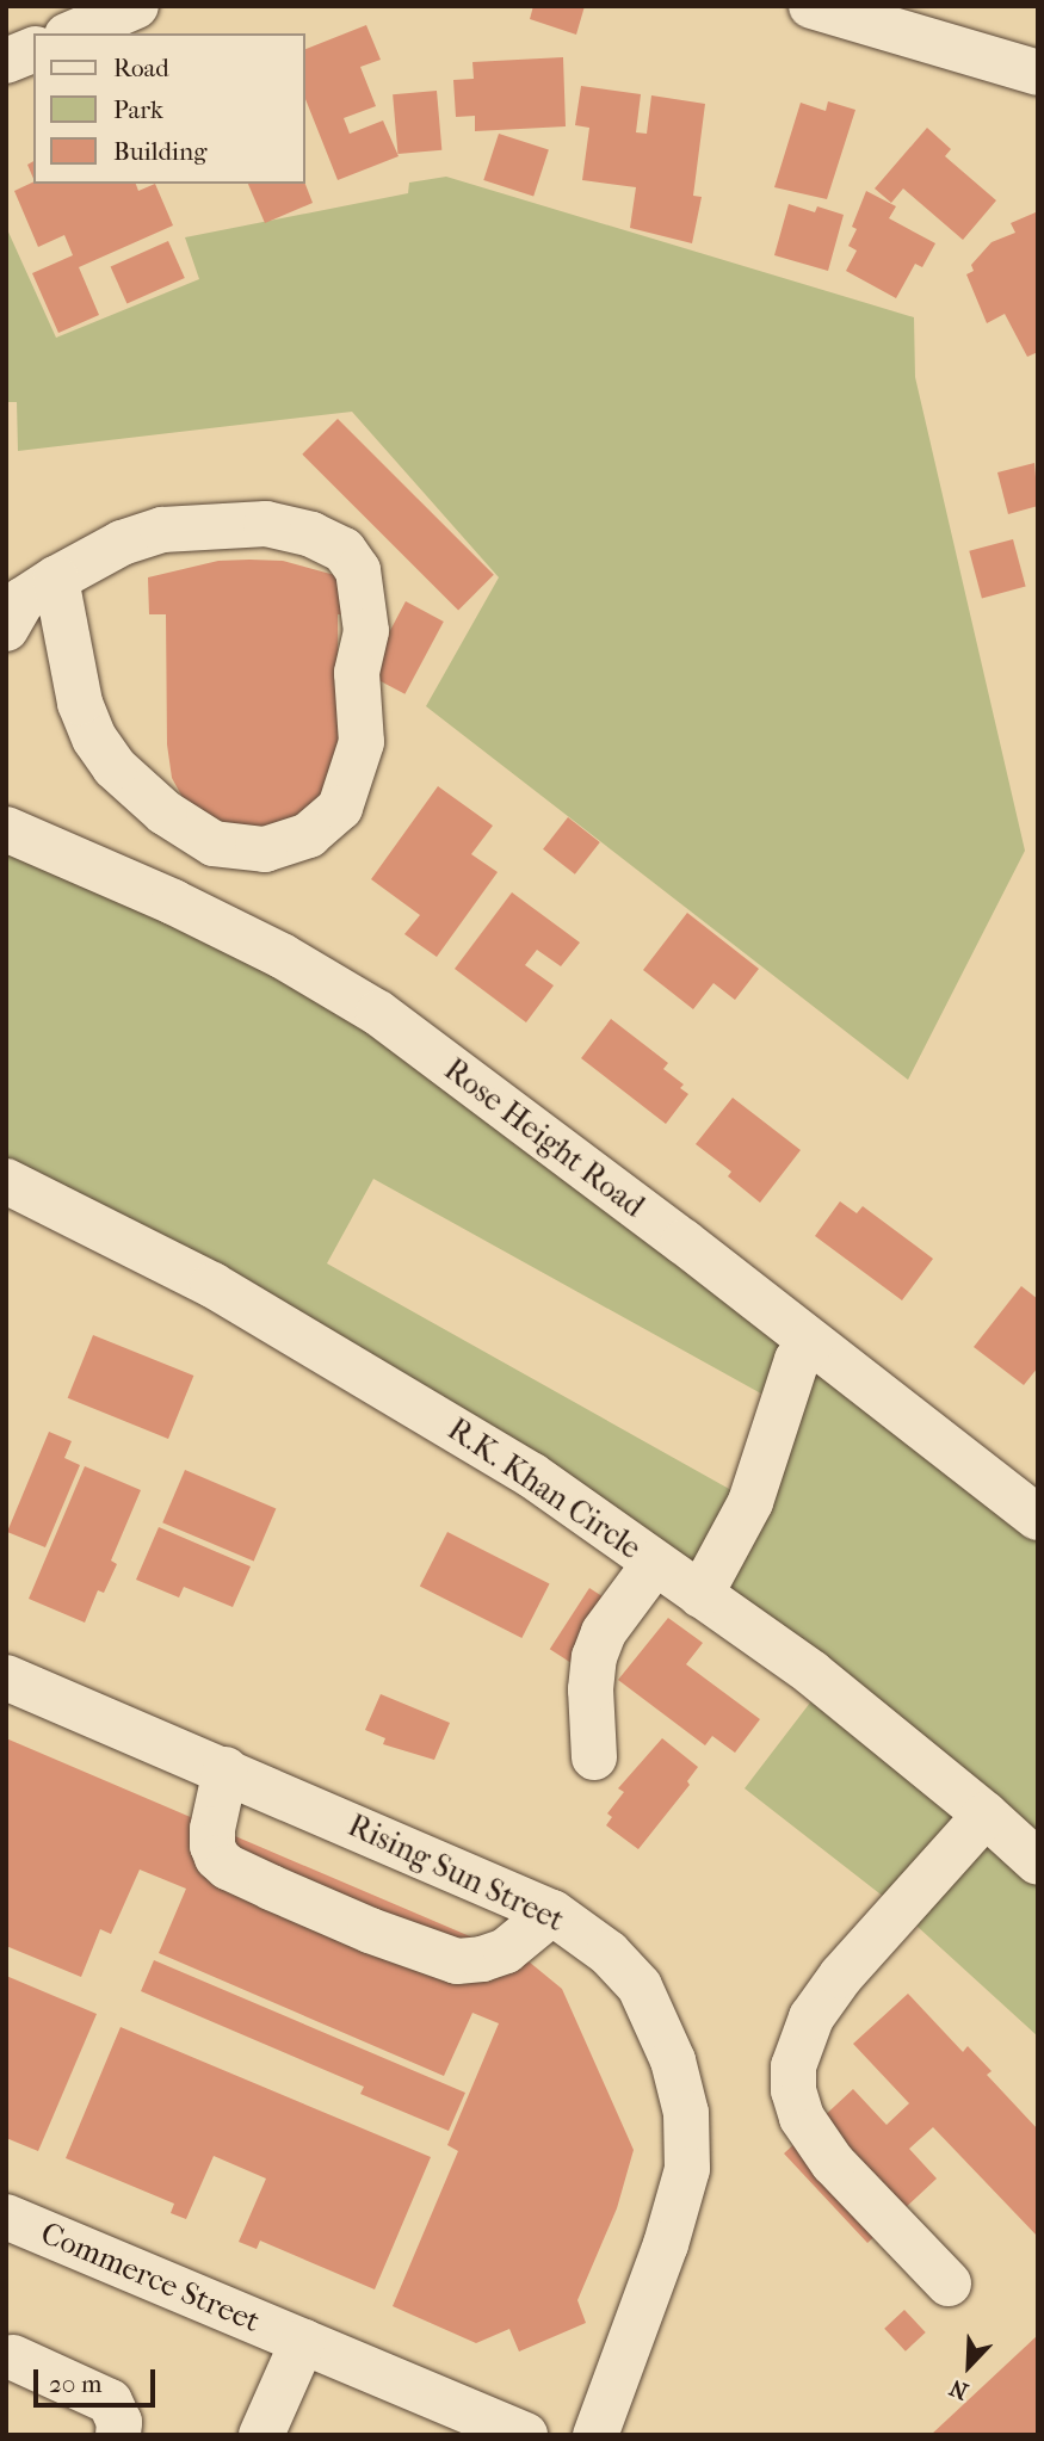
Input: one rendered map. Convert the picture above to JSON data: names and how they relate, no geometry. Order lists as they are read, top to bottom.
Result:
{
  "streets": {
    "street": [
      "Rose Height Road",
      "R.K. Khan Circle",
      "Rising Sun Street",
      "Commerce Street"
    ]
  },
  "legend": ["Road", "Park", "Building"],
  "scale_bar": "20 m",
  "north": "bottom left"
}
